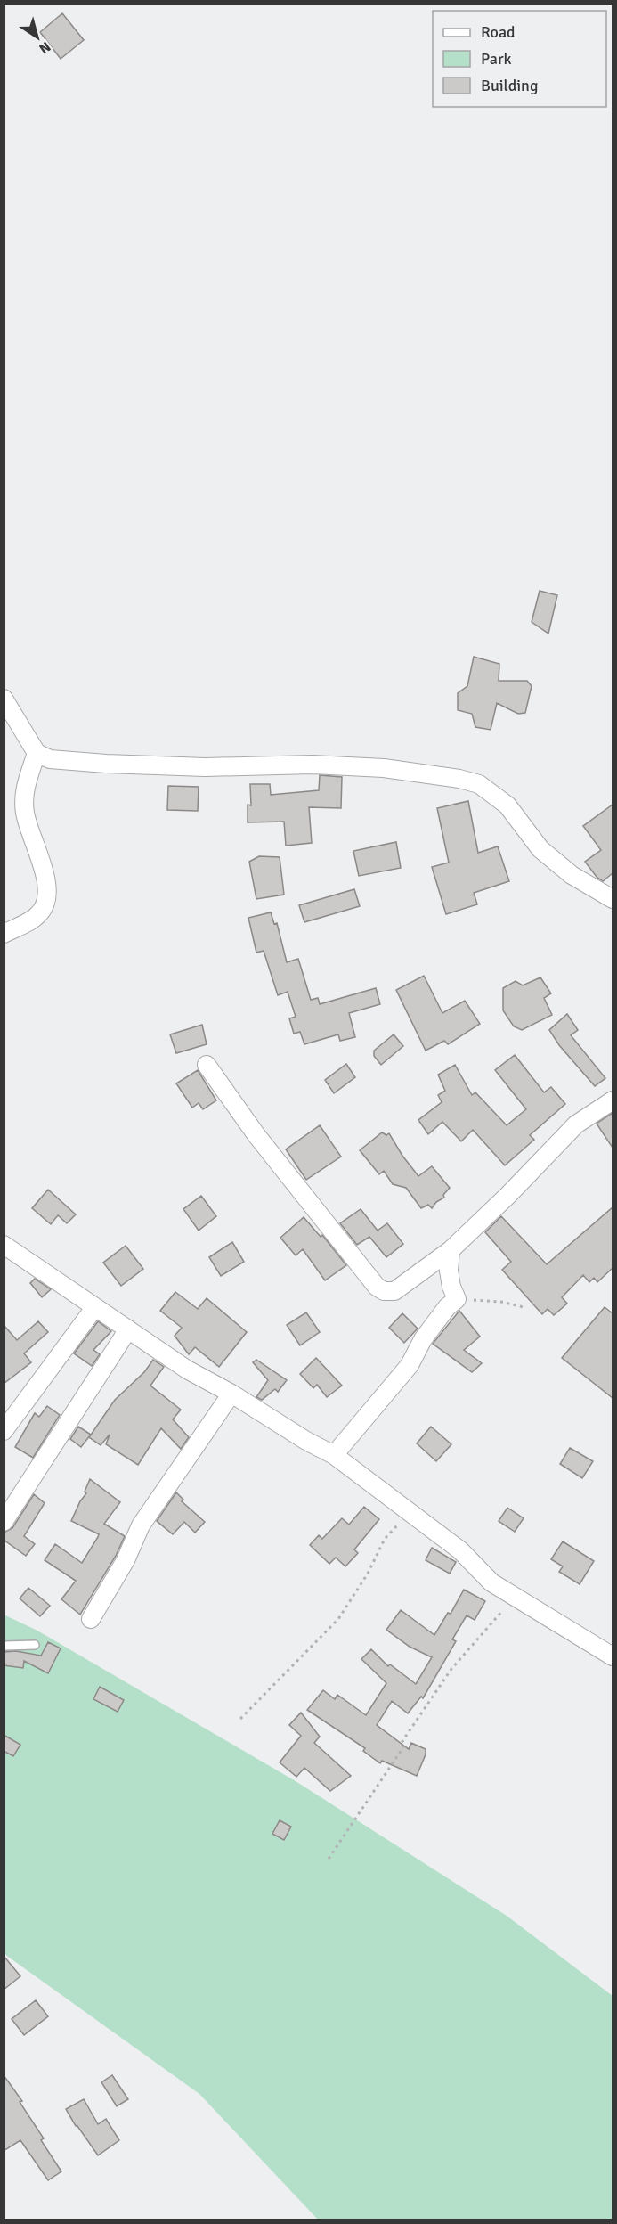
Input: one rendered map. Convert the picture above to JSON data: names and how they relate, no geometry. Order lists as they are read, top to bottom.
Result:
{
  "legend": ["Road", "Park", "Building"],
  "north": "bottom right"
}
